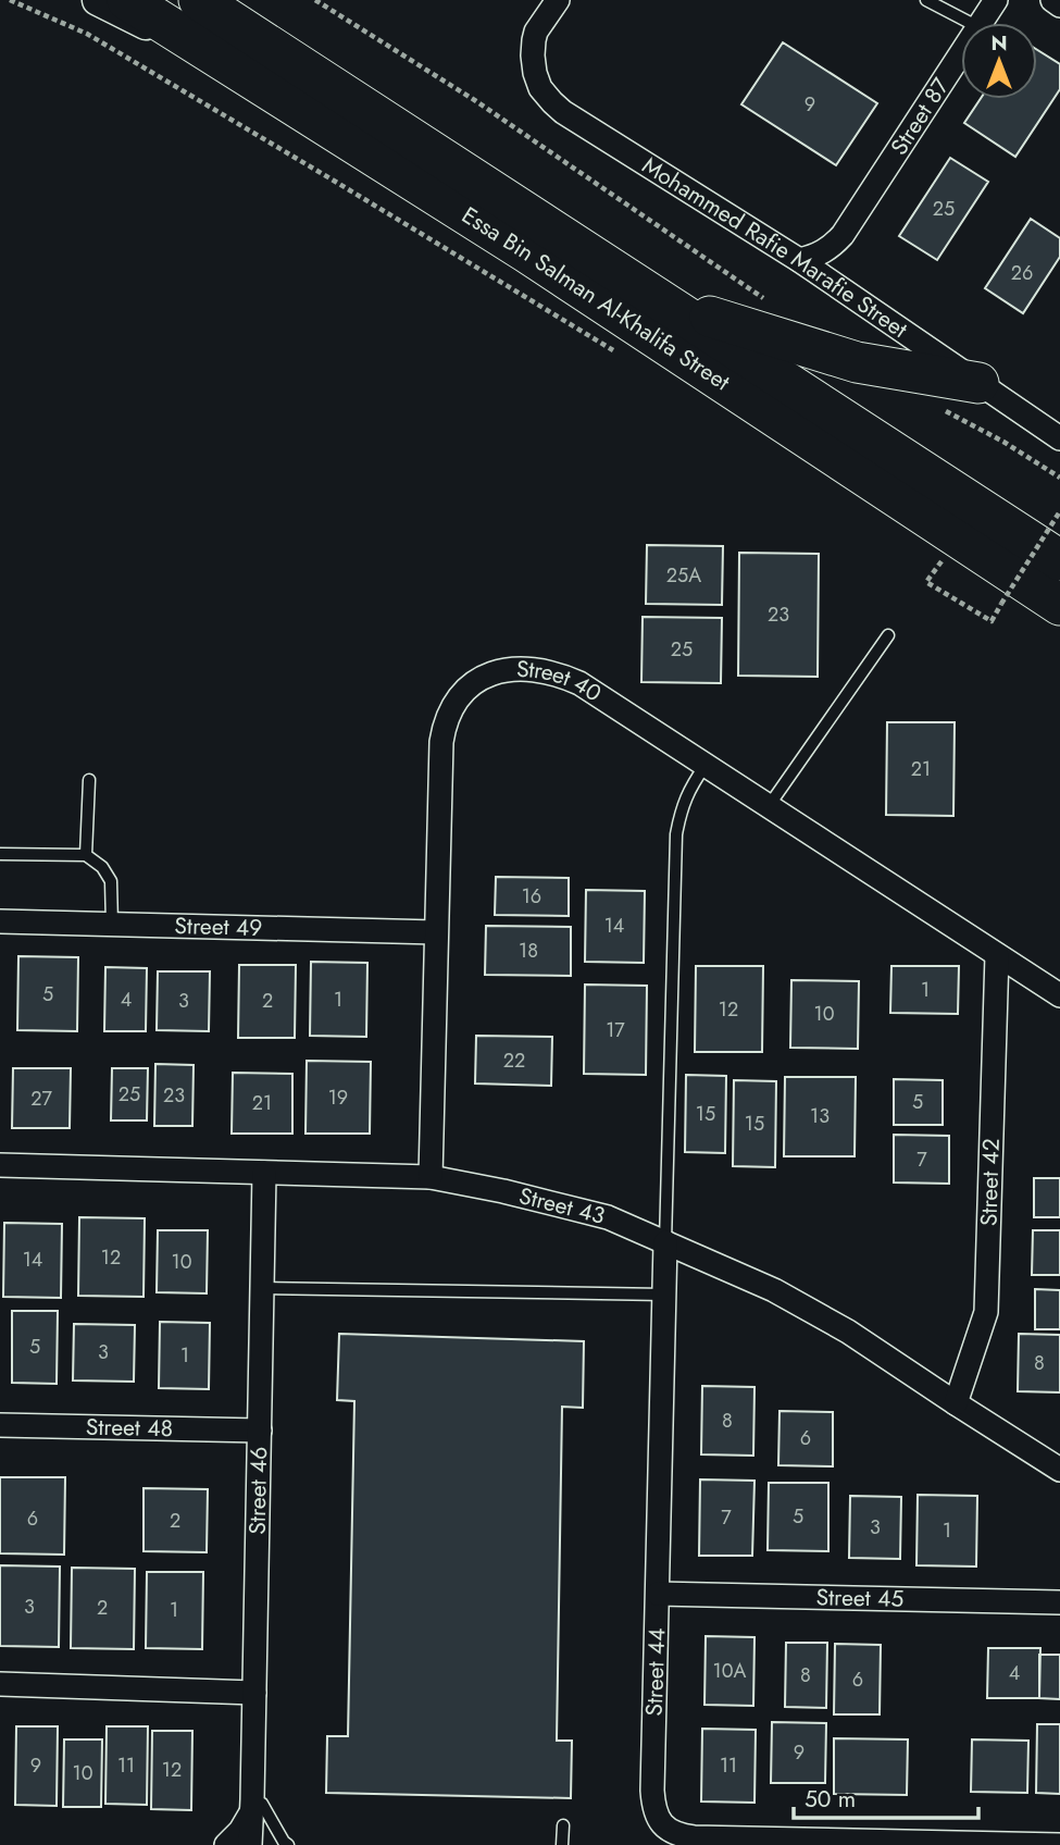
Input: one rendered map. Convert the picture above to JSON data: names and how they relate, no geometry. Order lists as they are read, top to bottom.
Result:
{
  "streets": {
    "highway": ["Essa Bin Salman Al-Khalifa Street"],
    "street": [
      "Street 87",
      "Mohammed Rafie Marafie Street",
      "Street 40",
      "Street 49",
      "Street 42",
      "Street 43",
      "Street 48",
      "Street 46",
      "Street 45",
      "Street 44"
    ]
  },
  "crossings": [
    ["Street 87", "Mohammed Rafie Marafie Street"],
    ["Street 40", "Street 49"],
    ["Street 40", "Street 42"],
    ["Street 40", "Street 43"],
    ["Street 42", "Street 43"],
    ["Street 43", "Street 46"],
    ["Street 43", "Street 44"],
    ["Street 48", "Street 46"],
    ["Street 45", "Street 44"]
  ],
  "house_numbers": [
    "9",
    "25",
    "26",
    "25A",
    "23",
    "25",
    "21",
    "16",
    "14",
    "18",
    "1",
    "5",
    "4",
    "1",
    "3",
    "2",
    "12",
    "10",
    "17",
    "22",
    "25",
    "23",
    "19",
    "27",
    "5",
    "21",
    "15",
    "13",
    "15",
    "7",
    "12",
    "14",
    "10",
    "5",
    "3",
    "1",
    "8",
    "8",
    "6",
    "5",
    "7",
    "6",
    "2",
    "3",
    "1",
    "3",
    "2",
    "1",
    "10A",
    "4",
    "8",
    "6",
    "9",
    "9",
    "11",
    "11",
    "12",
    "10"
  ],
  "scale_bar": "50 m",
  "north": "top"
}
